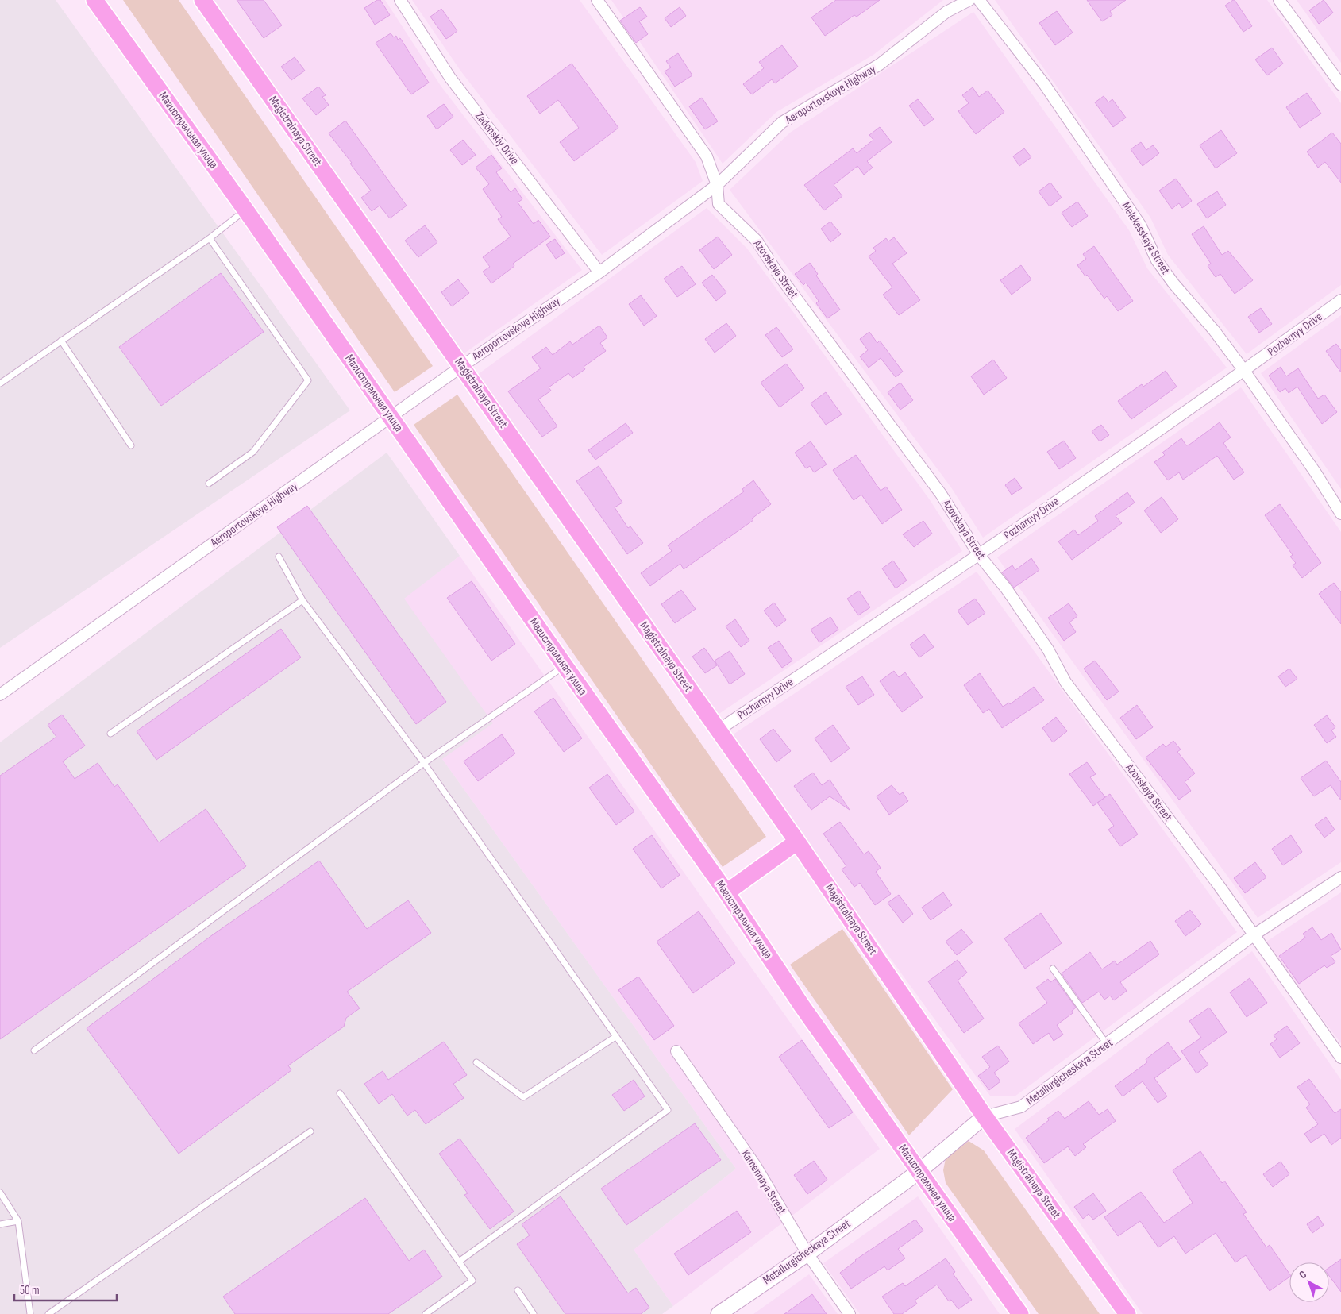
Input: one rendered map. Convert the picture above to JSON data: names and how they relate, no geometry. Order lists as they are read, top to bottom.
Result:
{
  "streets": {
    "main road": ["Магистральная улица", "Magistralnaya Street"],
    "street": [
      "Aeroportovskoye Highway",
      "Zadonskiy Drive",
      "Melekesskaya Street",
      "Azovskaya Street",
      "Pozharnyy Drive",
      "Metallurgicheskaya Street",
      "Kamennaya Street"
    ]
  },
  "crossings": [
    ["Aeroportovskoye Highway", "Магистральная улица"],
    ["Aeroportovskoye Highway", "Magistralnaya Street"],
    ["Aeroportovskoye Highway", "Zadonskiy Drive"],
    ["Aeroportovskoye Highway", "Azovskaya Street"],
    ["Магистральная улица", "Metallurgicheskaya Street"],
    ["Magistralnaya Street", "Pozharnyy Drive"],
    ["Magistralnaya Street", "Metallurgicheskaya Street"],
    ["Melekesskaya Street", "Pozharnyy Drive"],
    ["Azovskaya Street", "Pozharnyy Drive"],
    ["Azovskaya Street", "Metallurgicheskaya Street"],
    ["Metallurgicheskaya Street", "Kamennaya Street"]
  ],
  "scale_bar": "50 m",
  "north": "top left"
}
